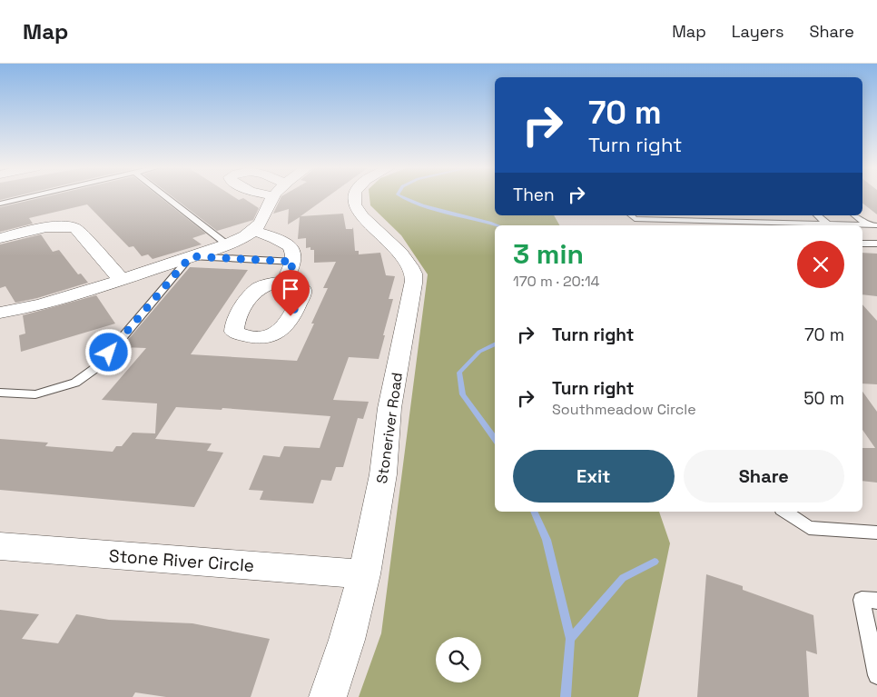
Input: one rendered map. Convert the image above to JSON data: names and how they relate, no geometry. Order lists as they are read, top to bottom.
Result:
{
  "streets": {
    "street": ["Stoneriver Road", "Stone River Circle"]
  },
  "crossings": [
    ["Stoneriver Road", "Stone River Circle"]
  ],
  "page": {
    "header": "Map",
    "nav": ["Map", "Layers", "Share"],
    "turn": ["70 m", "Turn right"],
    "then": "Then",
    "heading": ["3 min", "170 m · 20:14"],
    "list": [
      {
        "name": "Turn right",
        "value": "70 m"
      },
      {
        "name": "Turn right",
        "note": "Southmeadow Circle",
        "value": "50 m"
      }
    ],
    "buttons": ["Exit", "Share"]
  }
}
